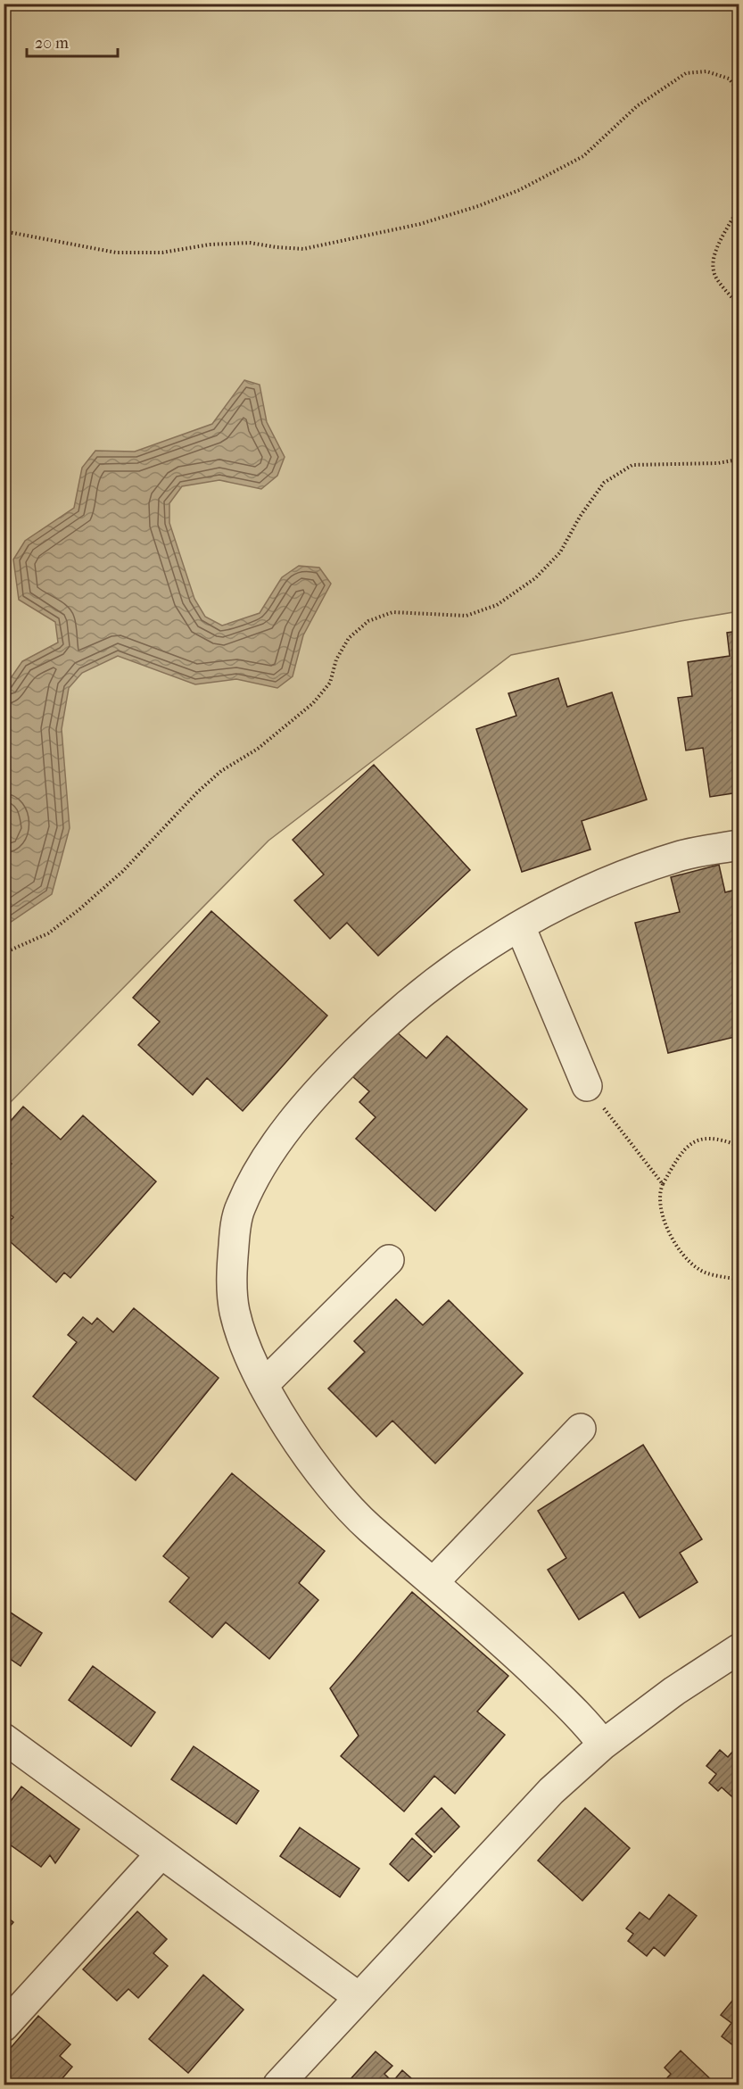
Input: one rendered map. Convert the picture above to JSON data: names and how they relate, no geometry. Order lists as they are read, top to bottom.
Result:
{
  "scale_bar": "20 m"
}
